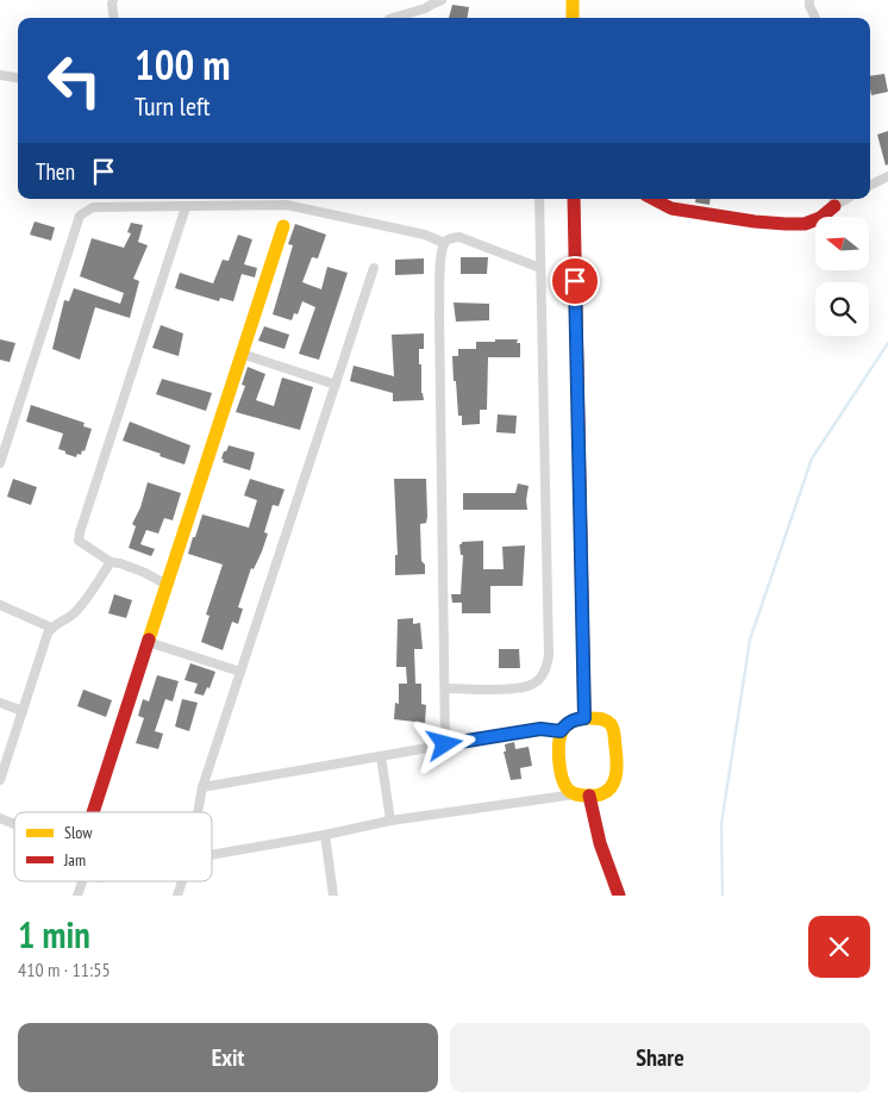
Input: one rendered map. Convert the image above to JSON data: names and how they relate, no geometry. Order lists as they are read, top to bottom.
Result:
{
  "legend": ["Slow", "Jam"],
  "north": "left",
  "page": {
    "turn": ["100 m", "Turn left"],
    "then": "Then",
    "heading": ["1 min", "410 m · 11:55"],
    "buttons": ["Exit", "Share"]
  }
}
